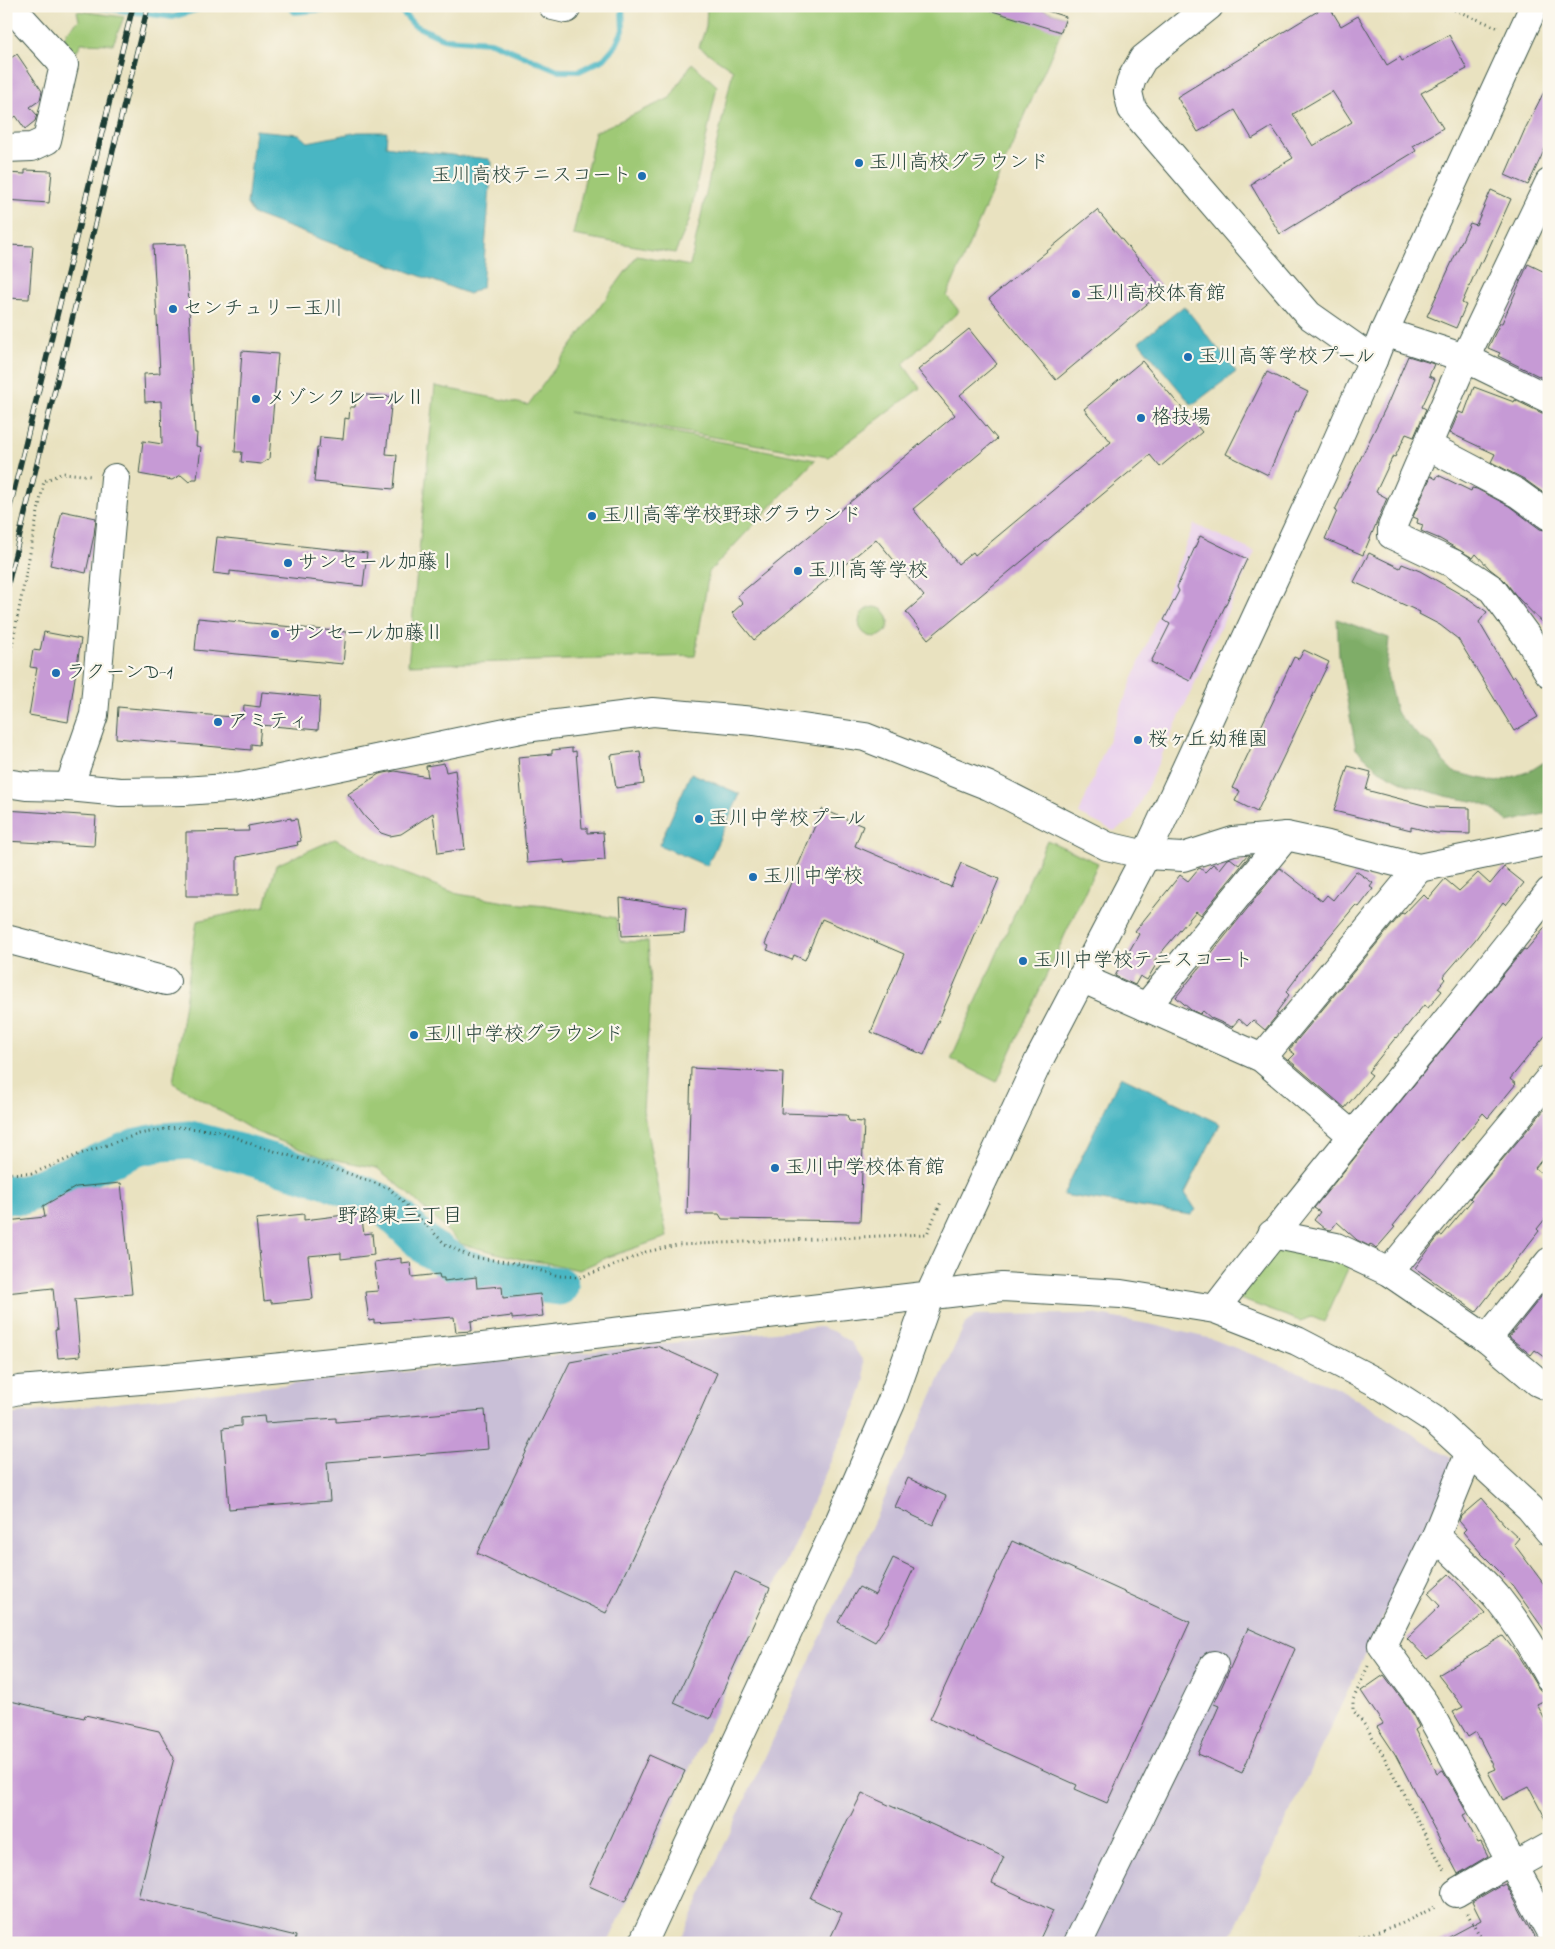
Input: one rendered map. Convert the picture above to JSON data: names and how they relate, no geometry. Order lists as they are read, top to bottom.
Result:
{
  "districts": ["野路東三丁目"],
  "places": [
    "玉川高校グラウンド",
    "玉川高校テニスコート",
    "玉川高校体育館",
    "センチュリー玉川",
    "玉川高等学校プール",
    "メゾンクレールⅡ",
    "格技場",
    "玉川高等学校野球グラウンド",
    "サンセール加藤Ⅰ",
    "玉川高等学校",
    "サンセール加藤Ⅱ",
    "ラクーンD-1",
    "アミティ",
    "桜ヶ丘幼稚園",
    "玉川中学校プール",
    "玉川中学校",
    "玉川中学校テニスコート",
    "玉川中学校グラウンド",
    "玉川中学校体育館"
  ]
}
